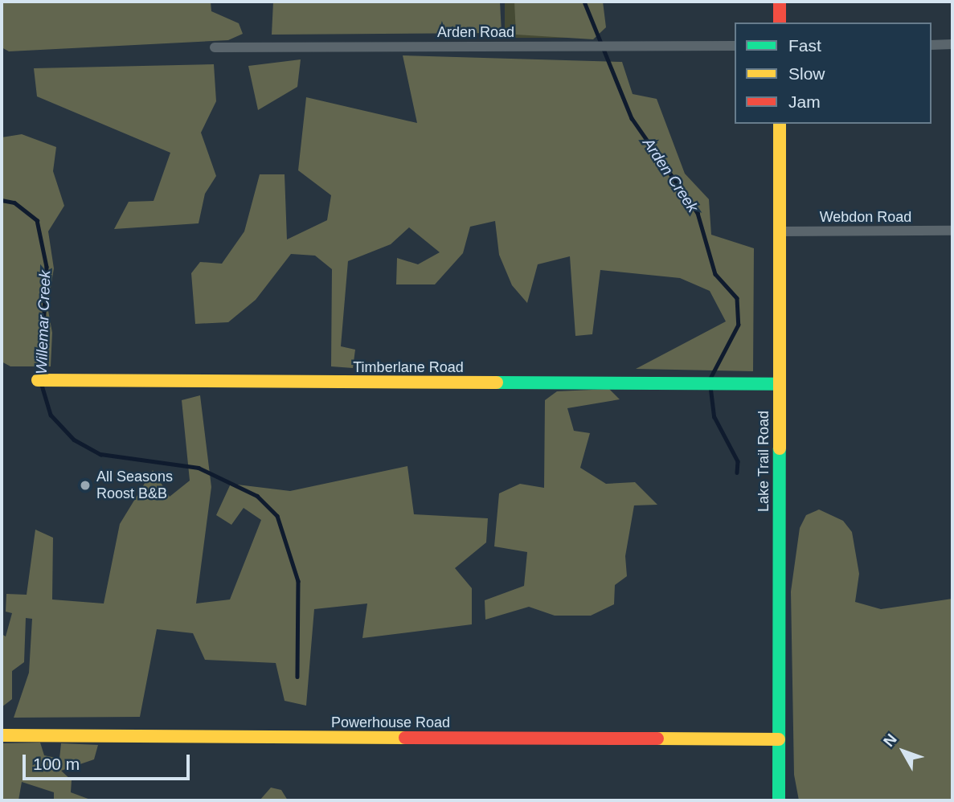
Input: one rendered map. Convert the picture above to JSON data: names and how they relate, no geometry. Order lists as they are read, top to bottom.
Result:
{
  "streets": {
    "street": [
      "Arden Road",
      "Webdon Road",
      "Timberlane Road",
      "Lake Trail Road",
      "Powerhouse Road"
    ]
  },
  "crossings": [
    ["Webdon Road", "Lake Trail Road"],
    ["Timberlane Road", "Lake Trail Road"],
    ["Lake Trail Road", "Powerhouse Road"]
  ],
  "water": ["Arden Creek", "Willemar Creek"],
  "places": ["All Seasons Roost B&B"],
  "legend": ["Fast", "Slow", "Jam"],
  "scale_bar": "100 m",
  "north": "top left"
}
